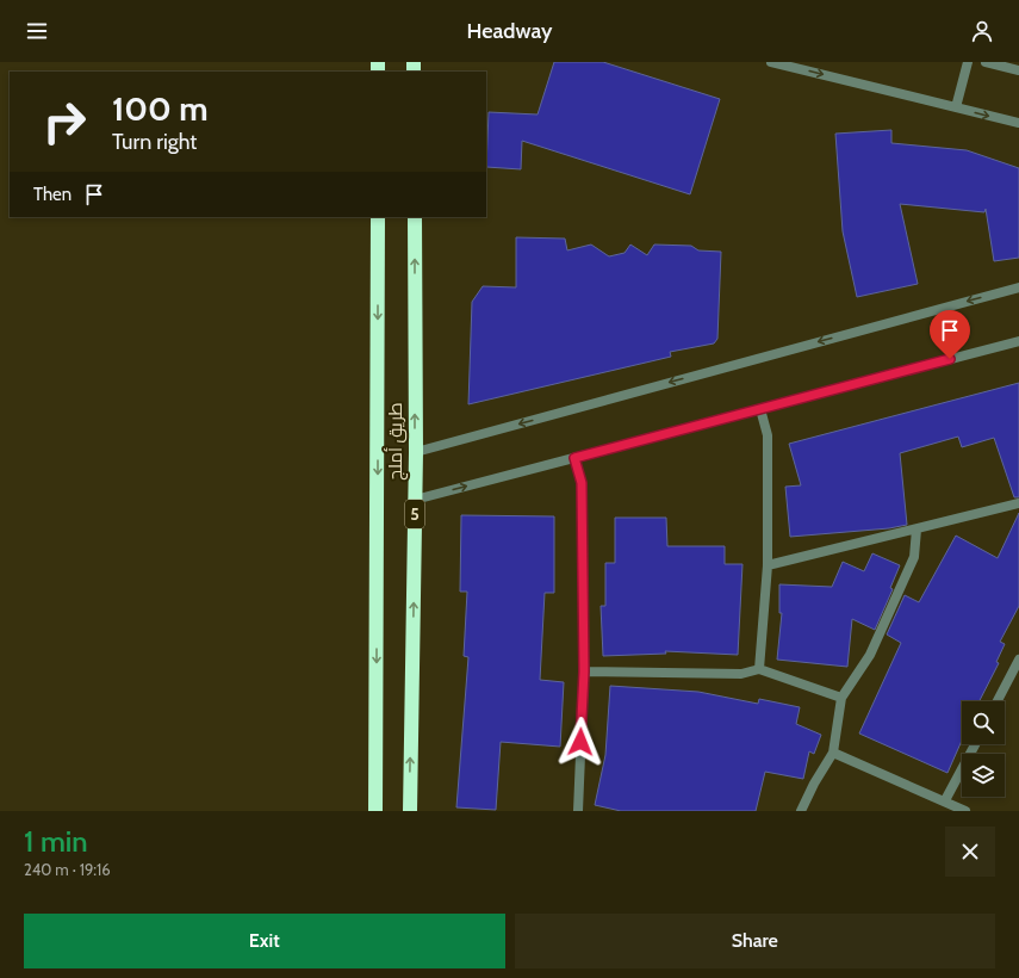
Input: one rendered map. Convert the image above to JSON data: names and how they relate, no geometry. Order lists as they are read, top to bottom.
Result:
{
  "streets": {
    "highway": ["طريق أملج", "5"]
  },
  "page": {
    "header": "Headway",
    "turn": ["100 m", "Turn right"],
    "then": "Then",
    "heading": ["1 min", "240 m · 19:16"],
    "buttons": ["Exit", "Share"]
  }
}
